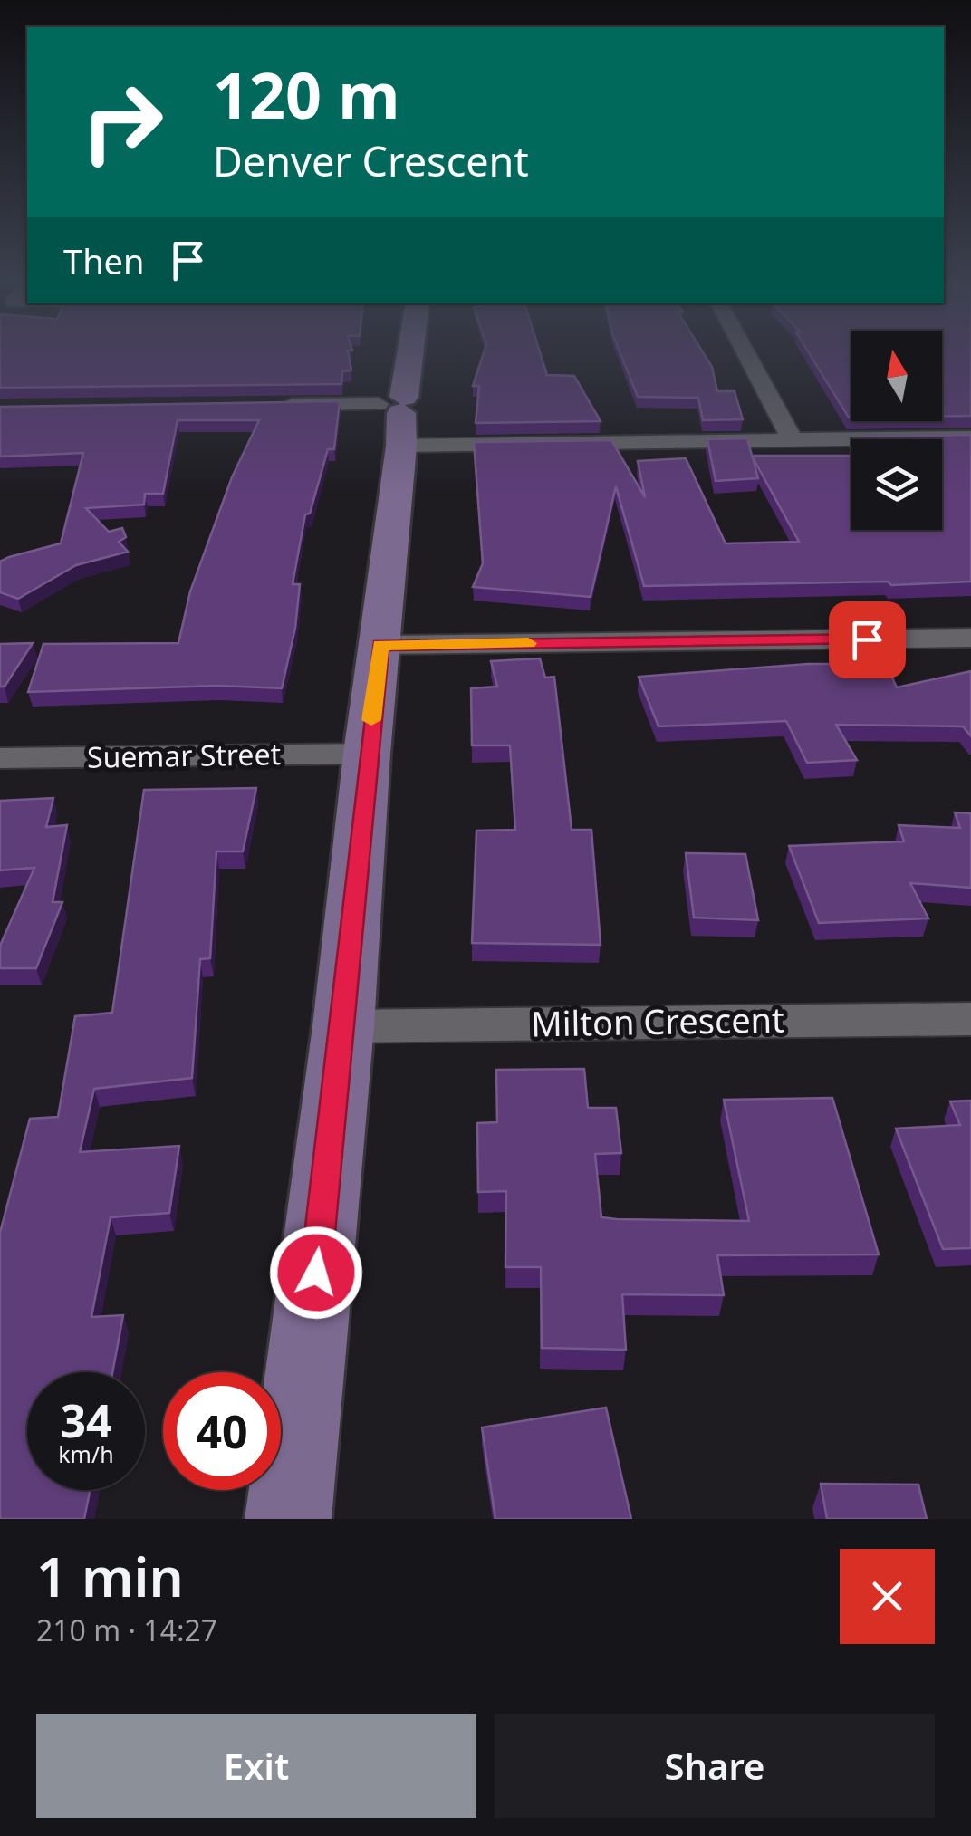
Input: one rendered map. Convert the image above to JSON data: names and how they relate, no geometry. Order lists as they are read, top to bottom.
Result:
{
  "streets": {
    "street": ["Suemar Street", "Milton Crescent"]
  },
  "north": "top",
  "page": {
    "turn": ["120 m", "Denver Crescent"],
    "then": "Then",
    "speed": "34 km/h",
    "limit": "40",
    "heading": ["1 min", "210 m · 14:27"],
    "buttons": ["Exit", "Share"]
  }
}
